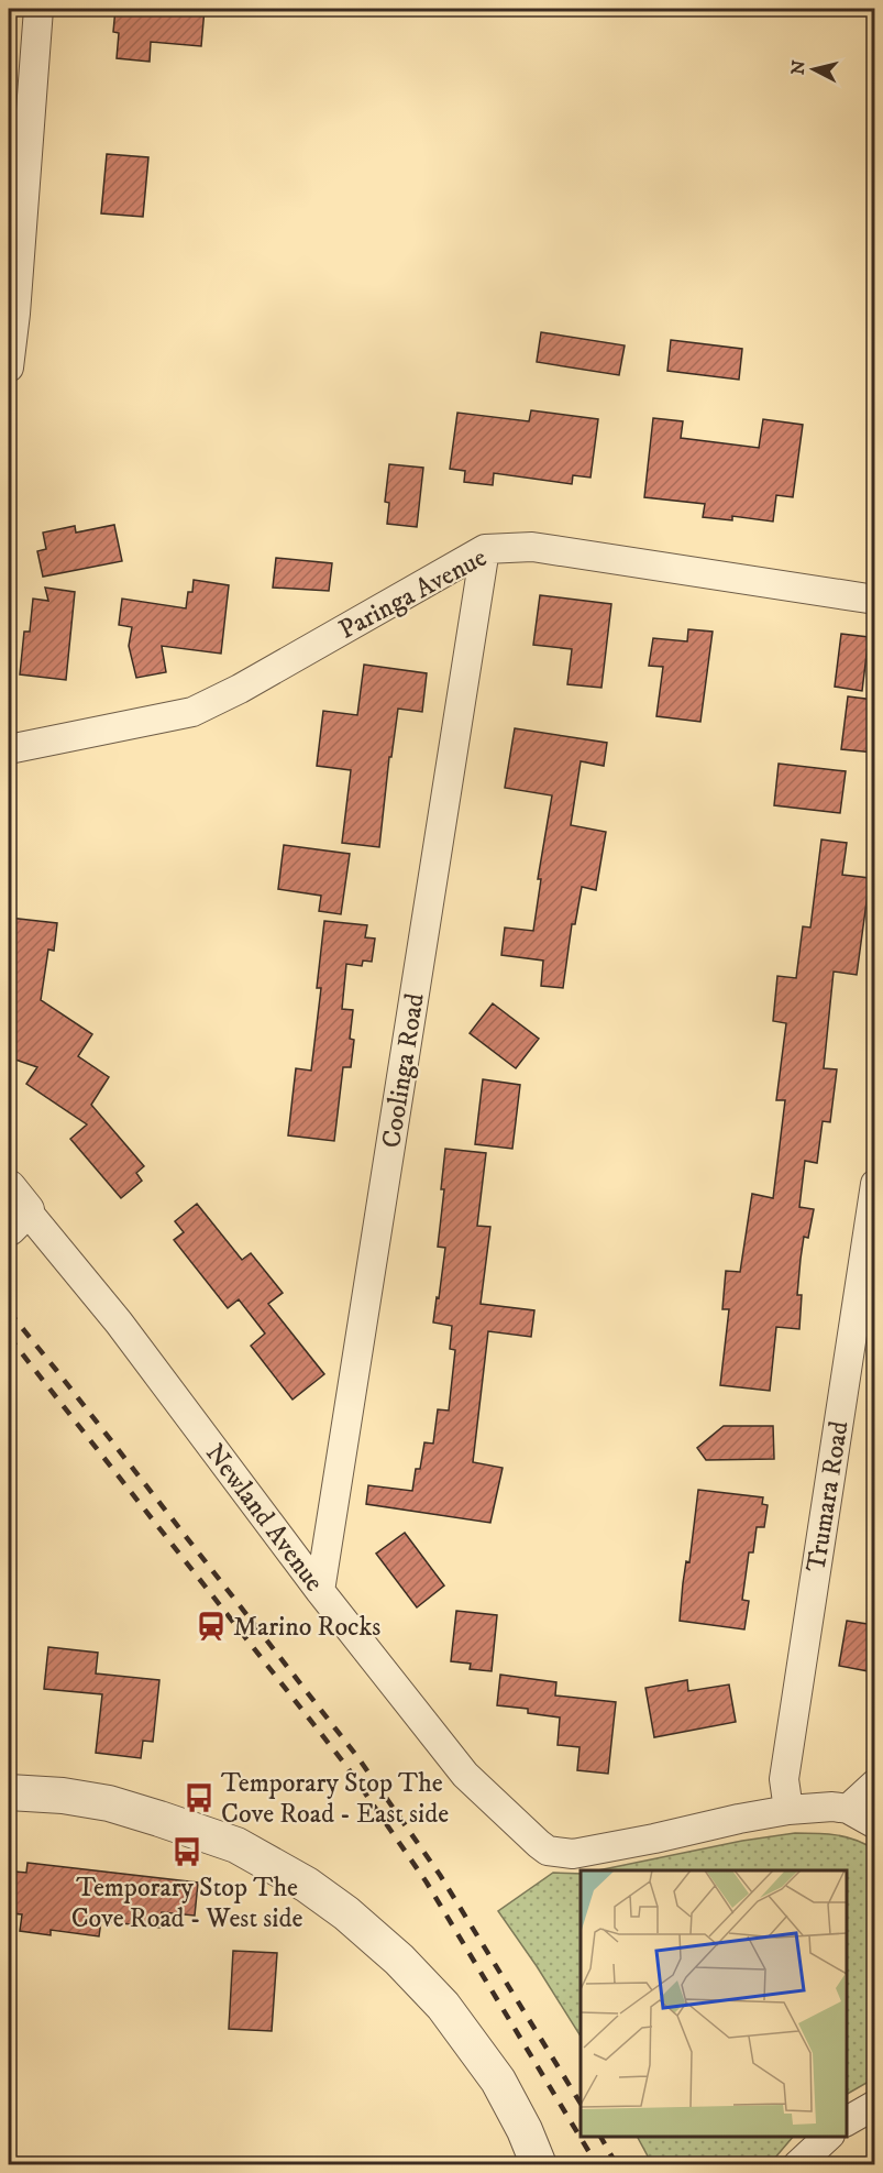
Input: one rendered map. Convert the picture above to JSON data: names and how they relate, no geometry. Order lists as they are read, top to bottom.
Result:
{
  "streets": {
    "street": [
      "Paringa Avenue",
      "Coolinga Road",
      "Trumara Road",
      "Newland Avenue"
    ]
  },
  "crossings": [
    ["Paringa Avenue", "Coolinga Road"],
    ["Coolinga Road", "Newland Avenue"],
    ["Trumara Road", "Newland Avenue"]
  ],
  "places": {
    "station": ["Marino Rocks"],
    "bus stop": ["Temporary Stop The Cove Road - East side", "Temporary Stop The Cove Road - West side"]
  },
  "north": "left"
}
